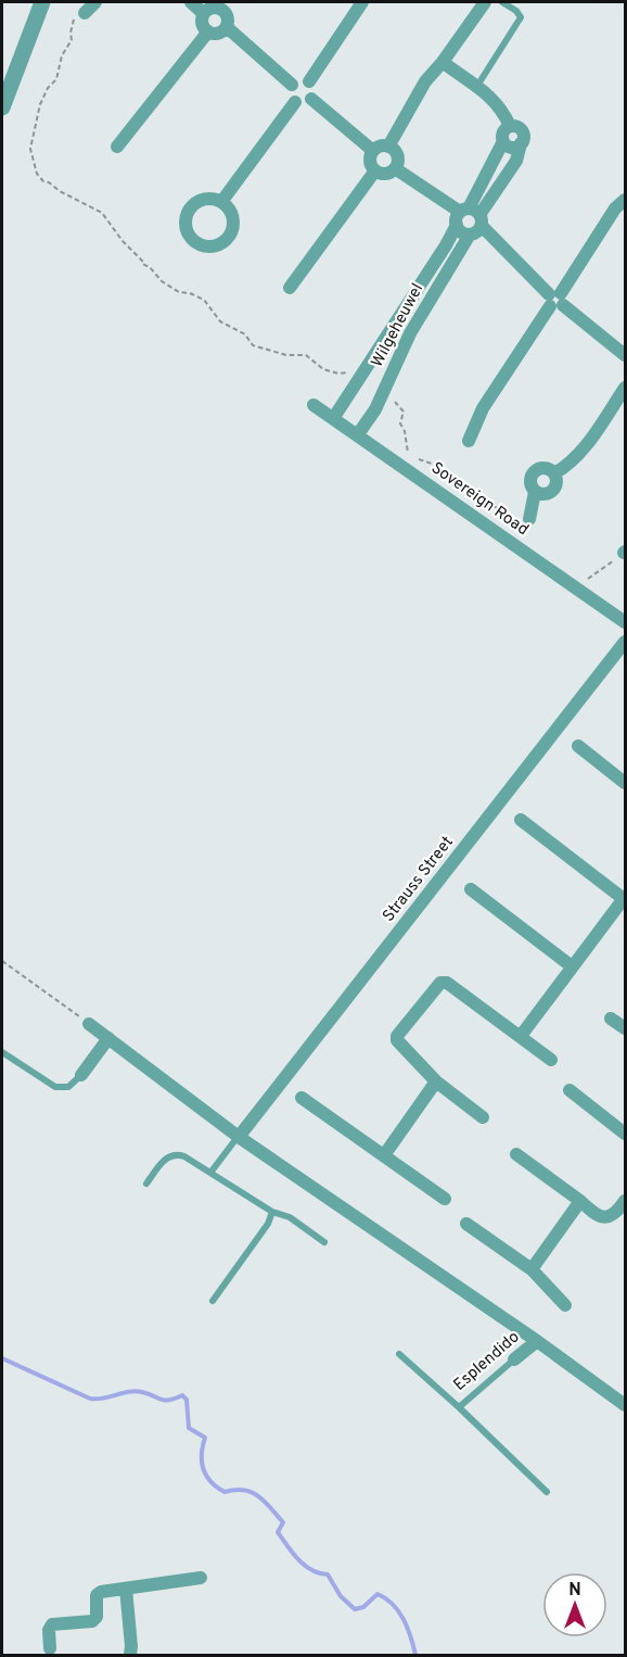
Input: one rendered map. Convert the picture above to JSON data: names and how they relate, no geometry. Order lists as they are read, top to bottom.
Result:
{
  "streets": {
    "street": [
      "Wilgeheuwel",
      "Sovereign Road",
      "Strauss Street",
      "Esplendido"
    ]
  },
  "crossings": [
    ["Wilgeheuwel", "Sovereign Road"]
  ],
  "north": "top"
}
